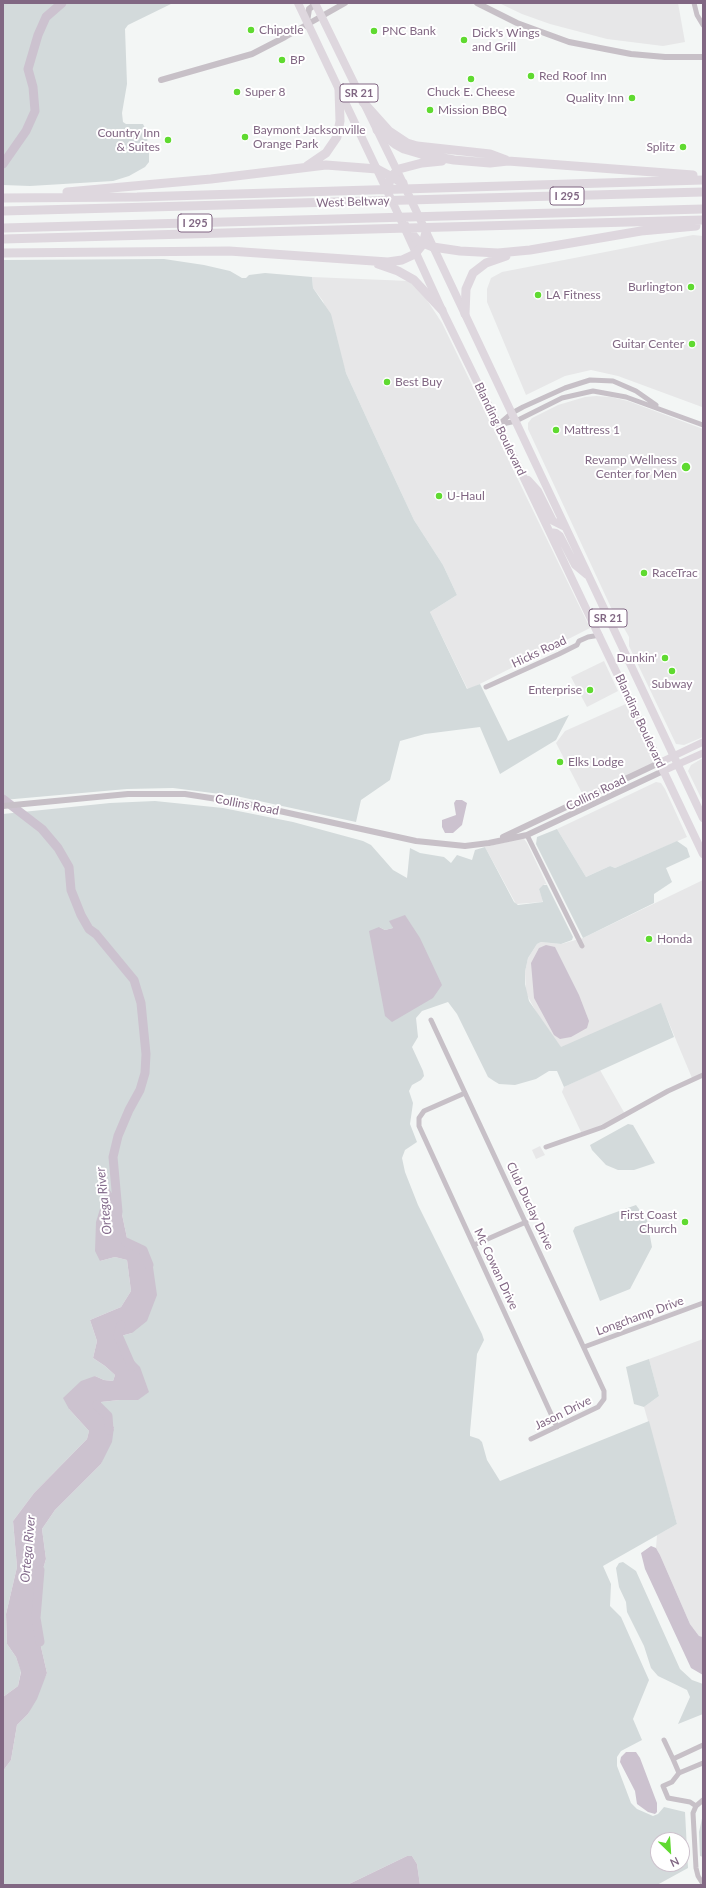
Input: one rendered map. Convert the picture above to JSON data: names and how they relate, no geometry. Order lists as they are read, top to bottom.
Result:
{
  "streets": {
    "highway": ["I 295", "West Beltway"],
    "main road": ["SR 21", "Blanding Boulevard", "Collins Road"],
    "street": [
      "Hicks Road",
      "Club Duclay Drive",
      "Mc Cowan Drive",
      "Longchamp Drive",
      "Jason Drive"
    ]
  },
  "crossings": [
    ["Blanding Boulevard", "Hicks Road"],
    ["Blanding Boulevard", "Collins Road"],
    ["Club Duclay Drive", "Mc Cowan Drive"],
    ["Club Duclay Drive", "Longchamp Drive"],
    ["Club Duclay Drive", "Jason Drive"],
    ["Mc Cowan Drive", "Jason Drive"]
  ],
  "water": ["Ortega River"],
  "places": [
    "Chipotle",
    "PNC Bank",
    "Dick's Wings and Grill",
    "BP",
    "Red Roof Inn",
    "Chuck E. Cheese",
    "Super 8",
    "Quality Inn",
    "Mission BBQ",
    "Baymont Jacksonville Orange Park",
    "Country Inn & Suites",
    "Splitz",
    "Burlington",
    "LA Fitness",
    "Guitar Center",
    "Best Buy",
    "Mattress 1",
    "Revamp Wellness Center for Men",
    "U-Haul",
    "RaceTrac",
    "Dunkin'",
    "Subway",
    "Enterprise",
    "Elks Lodge",
    "Honda",
    "First Coast Church"
  ],
  "north": "bottom right"
}
